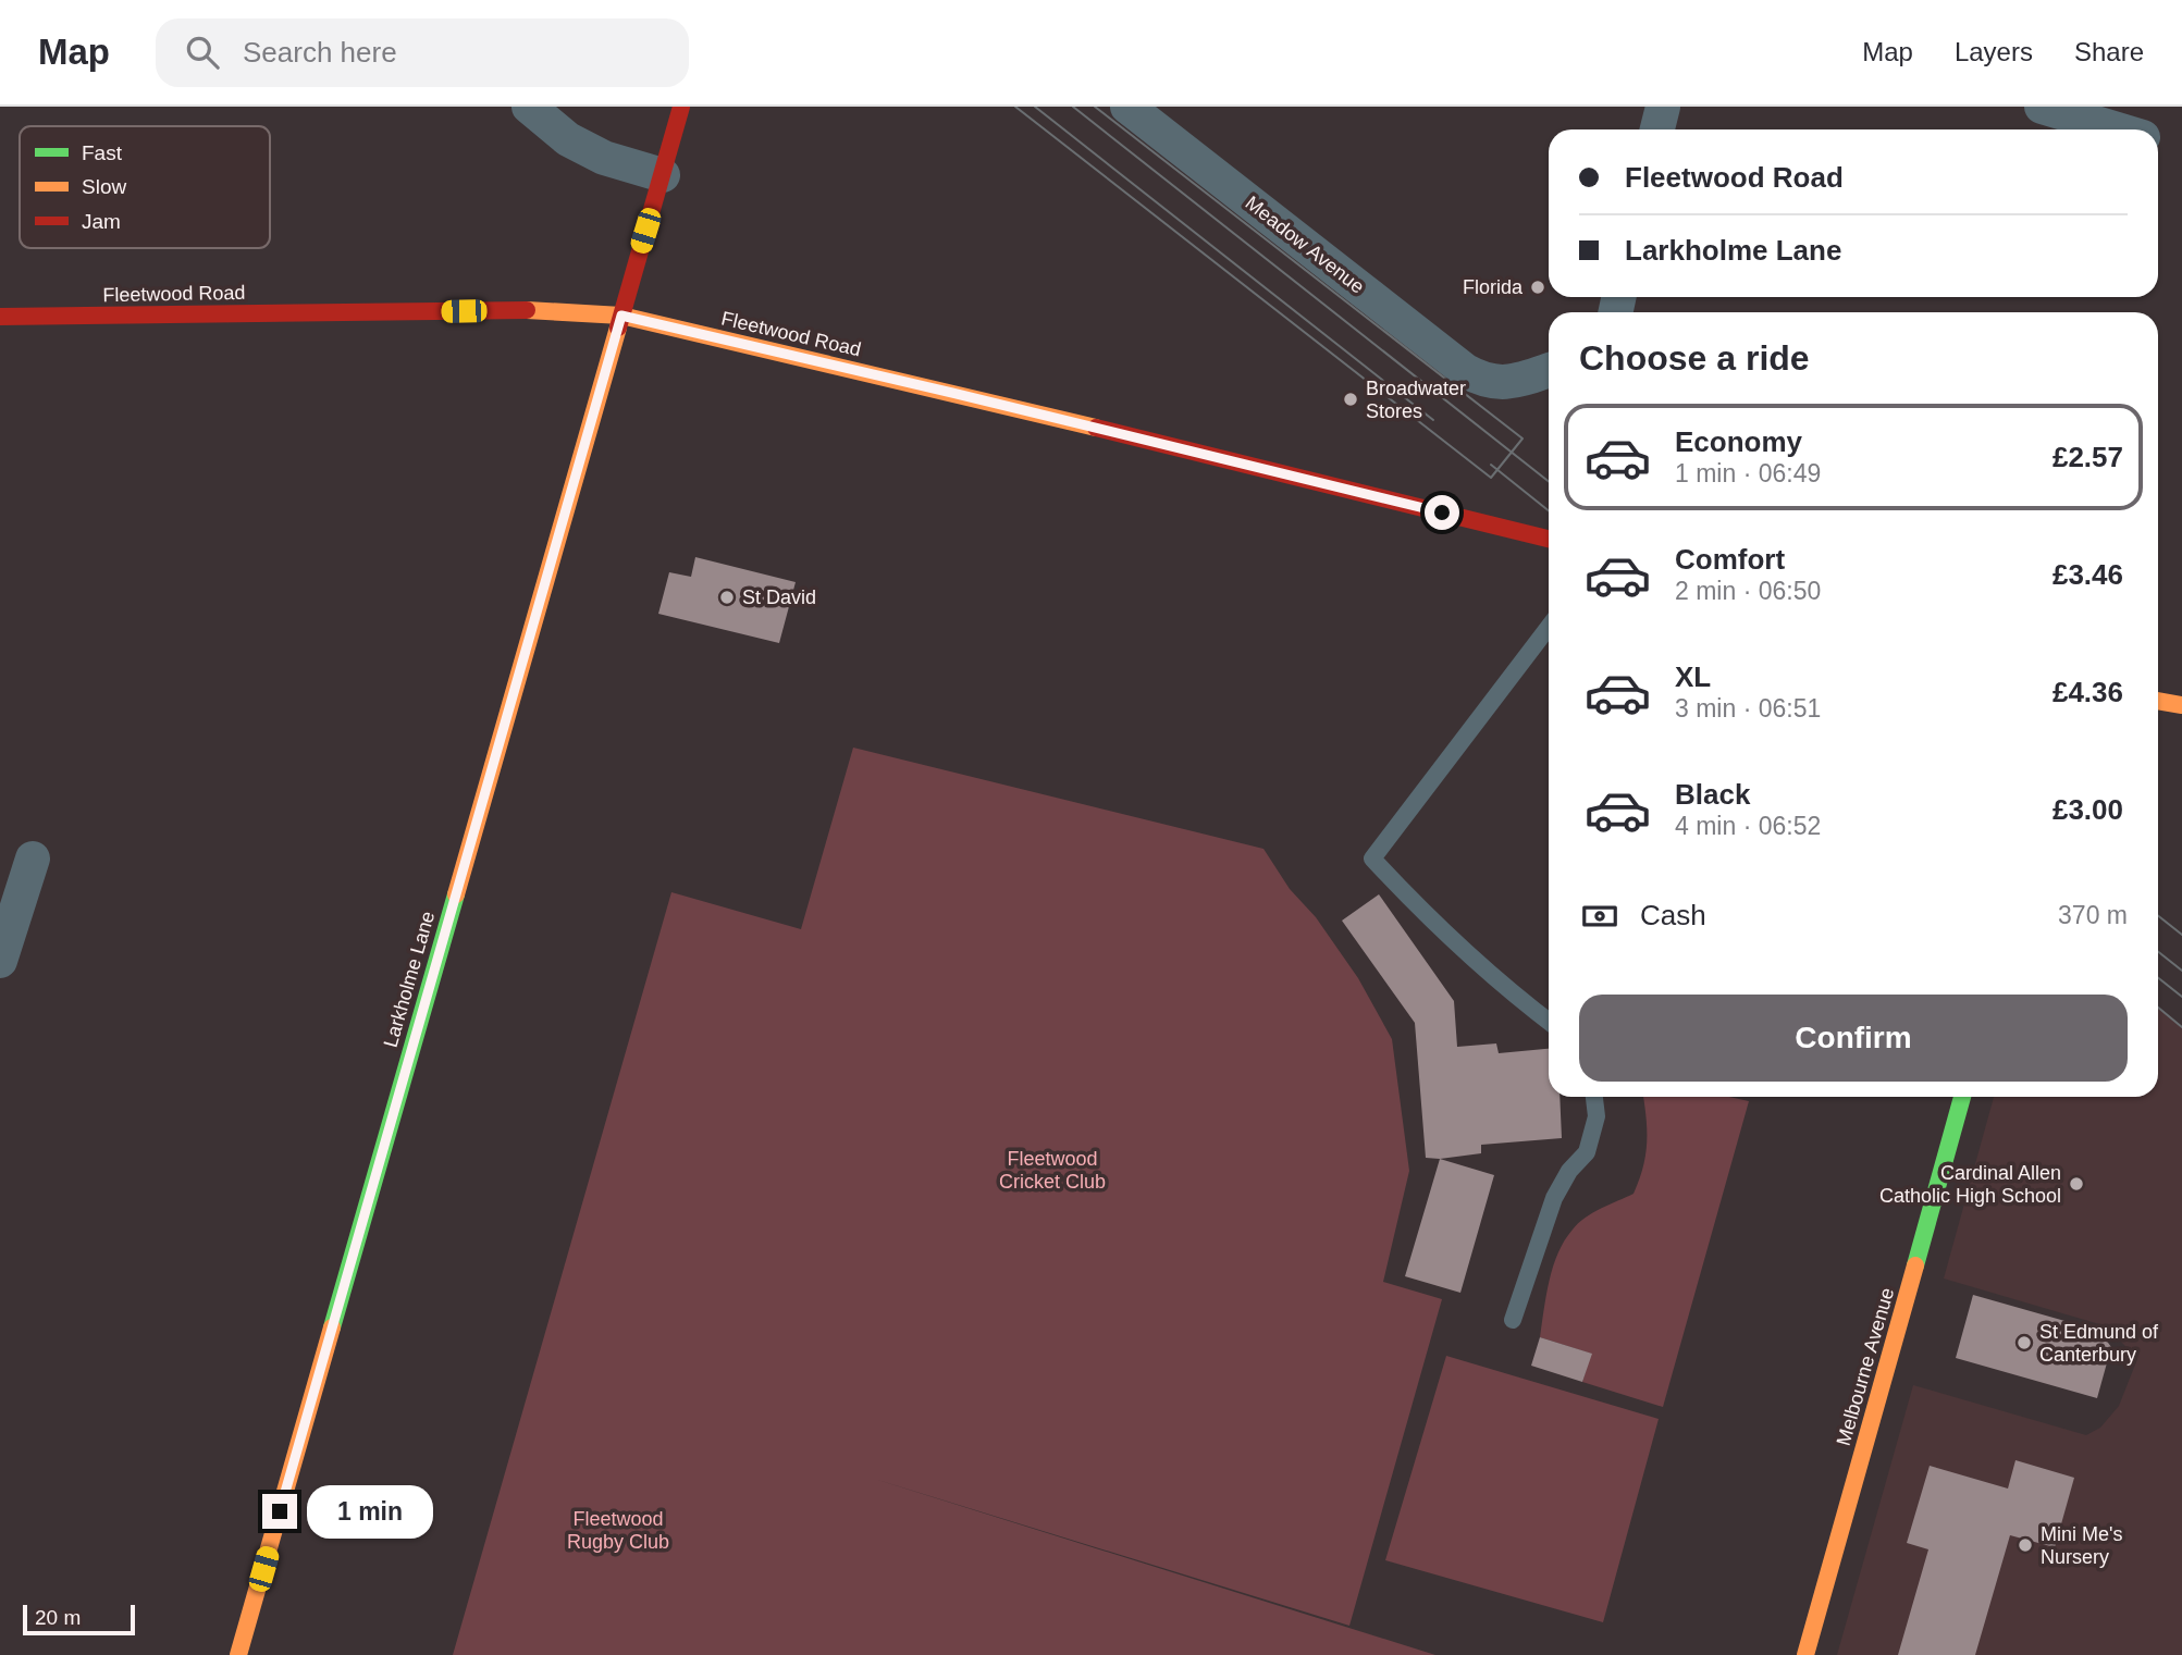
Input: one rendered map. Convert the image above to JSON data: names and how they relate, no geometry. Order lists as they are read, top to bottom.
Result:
{
  "streets": {
    "street": [
      "Meadow Avenue",
      "Fleetwood Road",
      "Larkholme Lane",
      "Melbourne Avenue"
    ]
  },
  "crossings": [
    ["Fleetwood Road", "Larkholme Lane"]
  ],
  "parks": ["Fleetwood Cricket Club", "Fleetwood Rugby Club"],
  "places": [
    "Florida",
    "Broadwater Stores",
    "St David",
    "Cardinal Allen Catholic High School",
    "St Edmund of Canterbury",
    "Mini Me's Nursery"
  ],
  "legend": ["Fast", "Slow", "Jam"],
  "scale_bar": "20 m",
  "page": {
    "header": "Map",
    "search": "Search here",
    "nav": ["Map", "Layers", "Share"],
    "banner": ["Fleetwood Road", "Larkholme Lane"],
    "heading": "Choose a ride",
    "list": [
      {
        "name": "Economy",
        "note": "1 min · 06:49",
        "value": "£2.57"
      },
      {
        "name": "Comfort",
        "note": "2 min · 06:50",
        "value": "£3.46"
      },
      {
        "name": "XL",
        "note": "3 min · 06:51",
        "value": "£4.36"
      },
      {
        "name": "Black",
        "note": "4 min · 06:52",
        "value": "£3.00"
      }
    ],
    "pay": ["Cash", "370 m"],
    "buttons": "Confirm",
    "bubble": "1 min",
    "scale": "20 m"
  }
}
